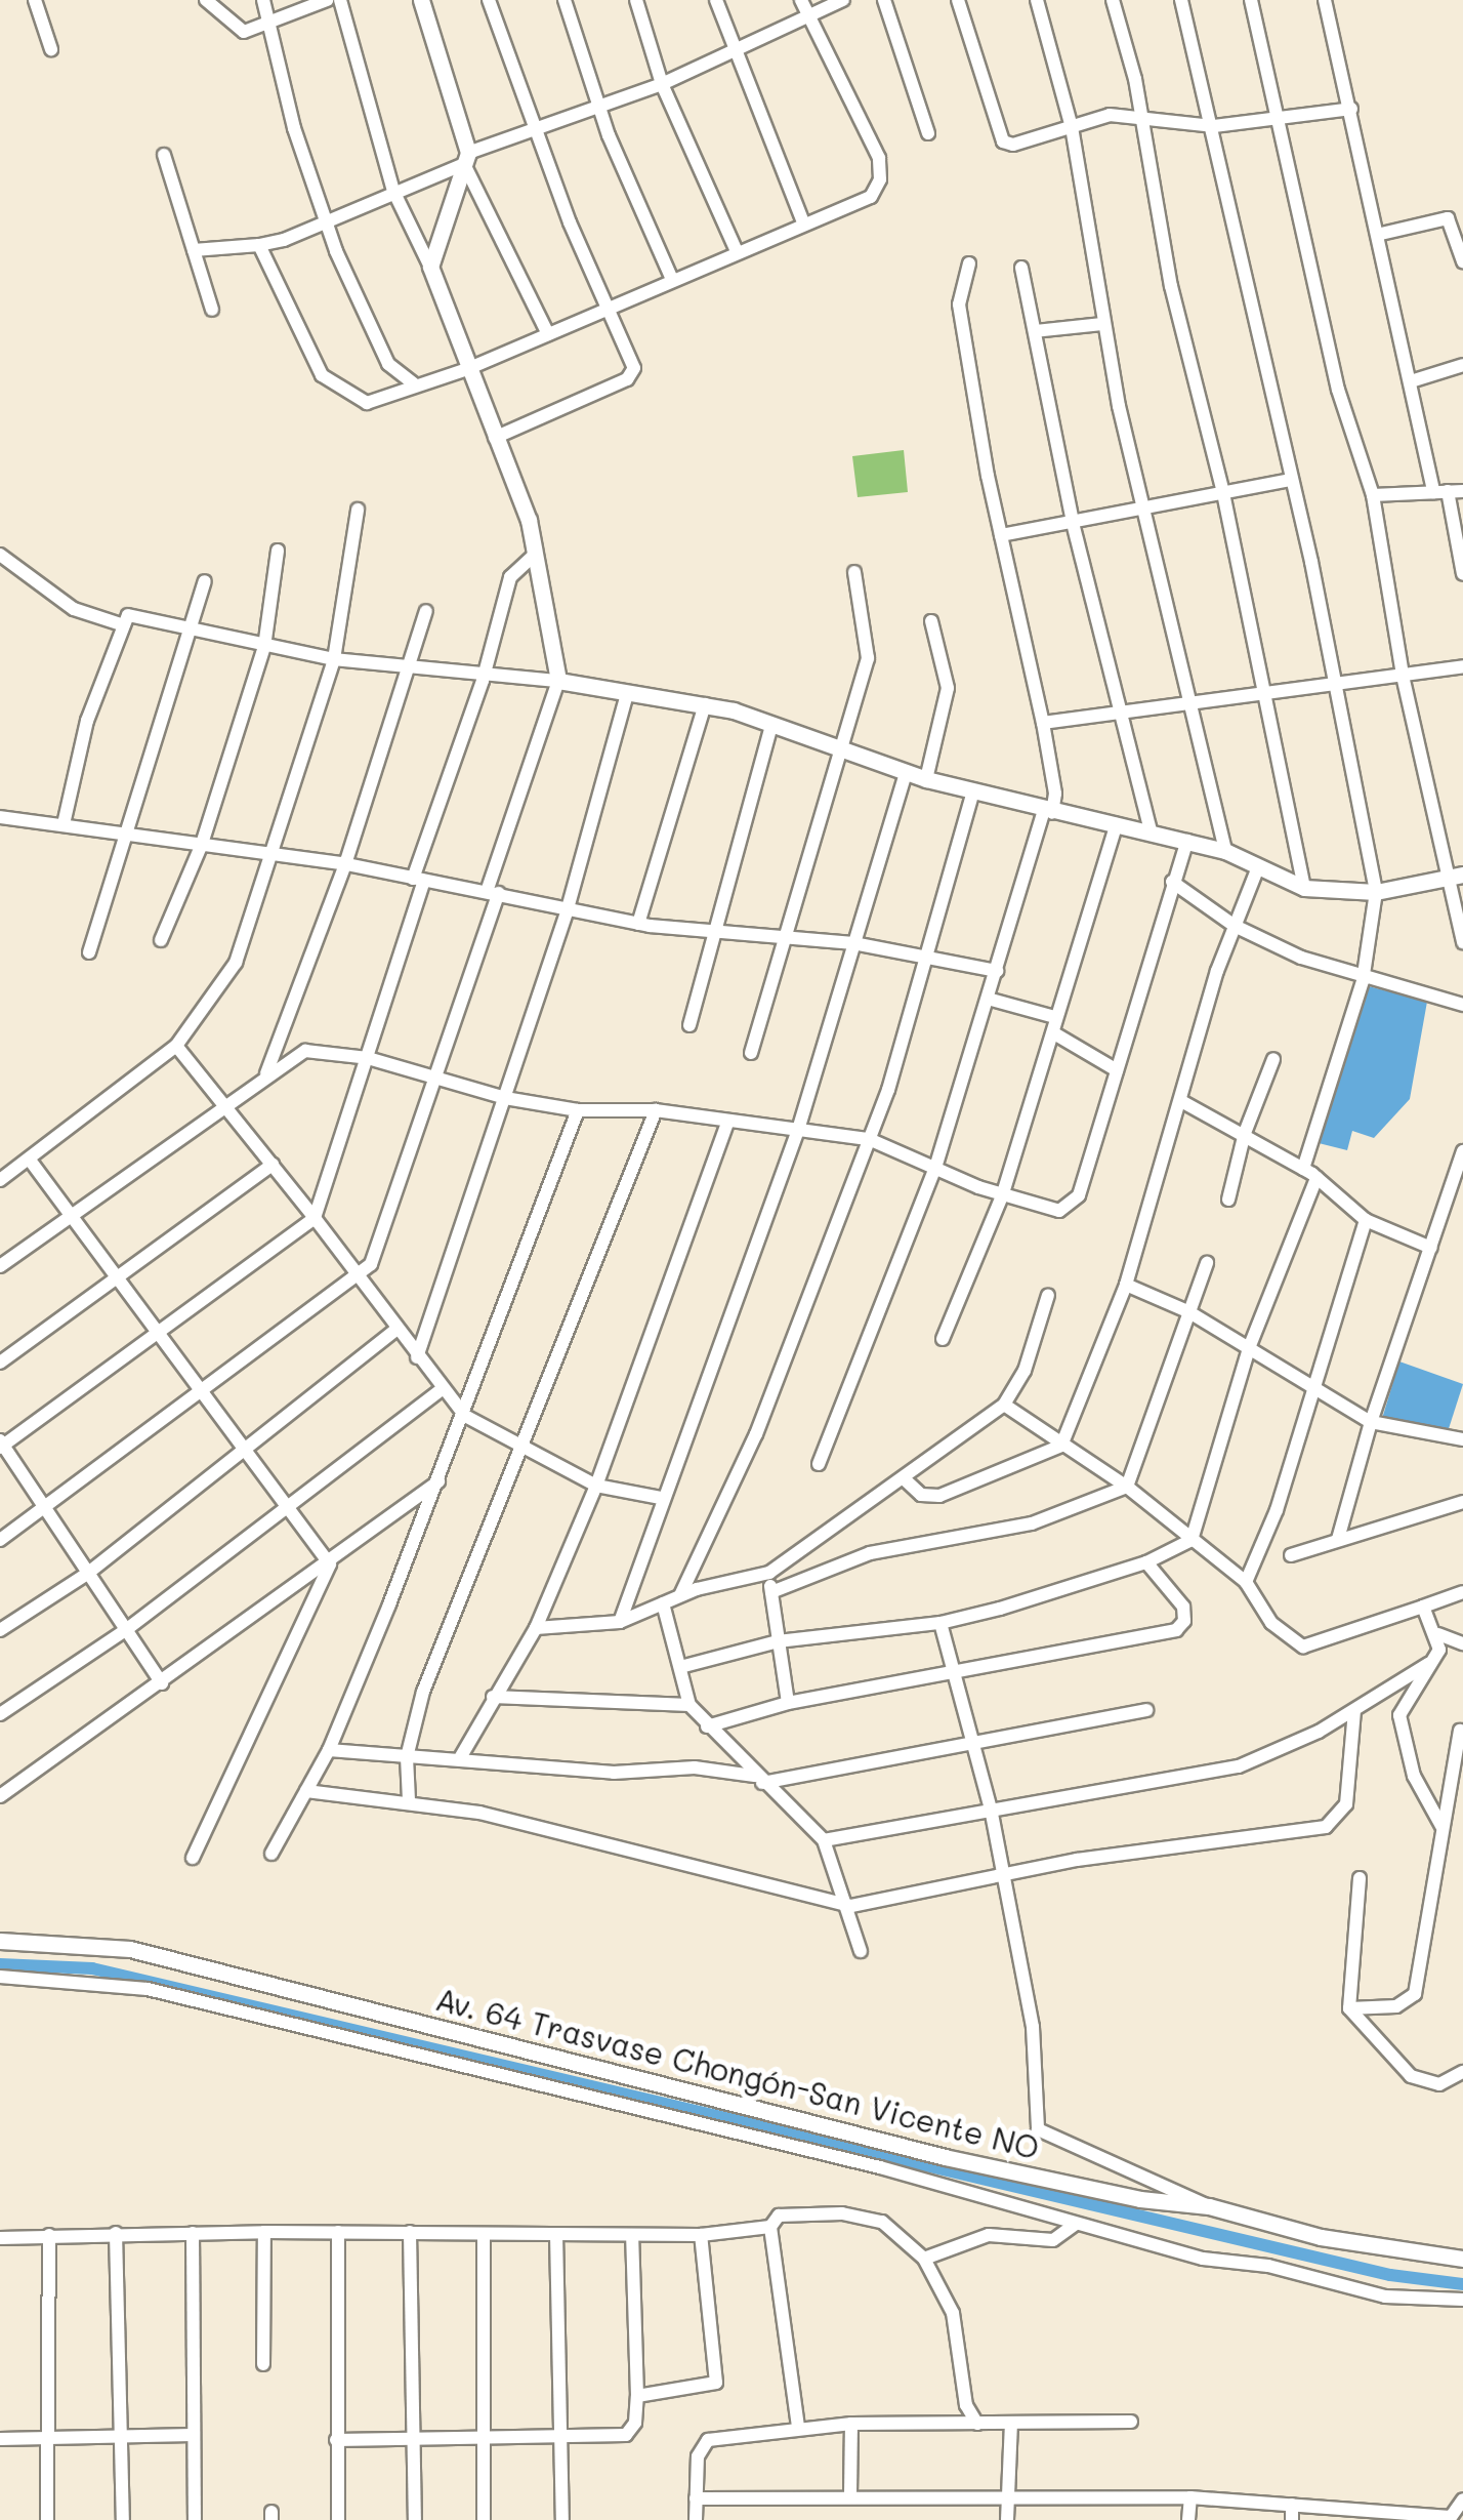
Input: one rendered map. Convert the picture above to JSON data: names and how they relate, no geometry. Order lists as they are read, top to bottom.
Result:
{
  "streets": {
    "street": ["Av. 64 Trasvase Chongón-San Vicente NO"]
  }
}
